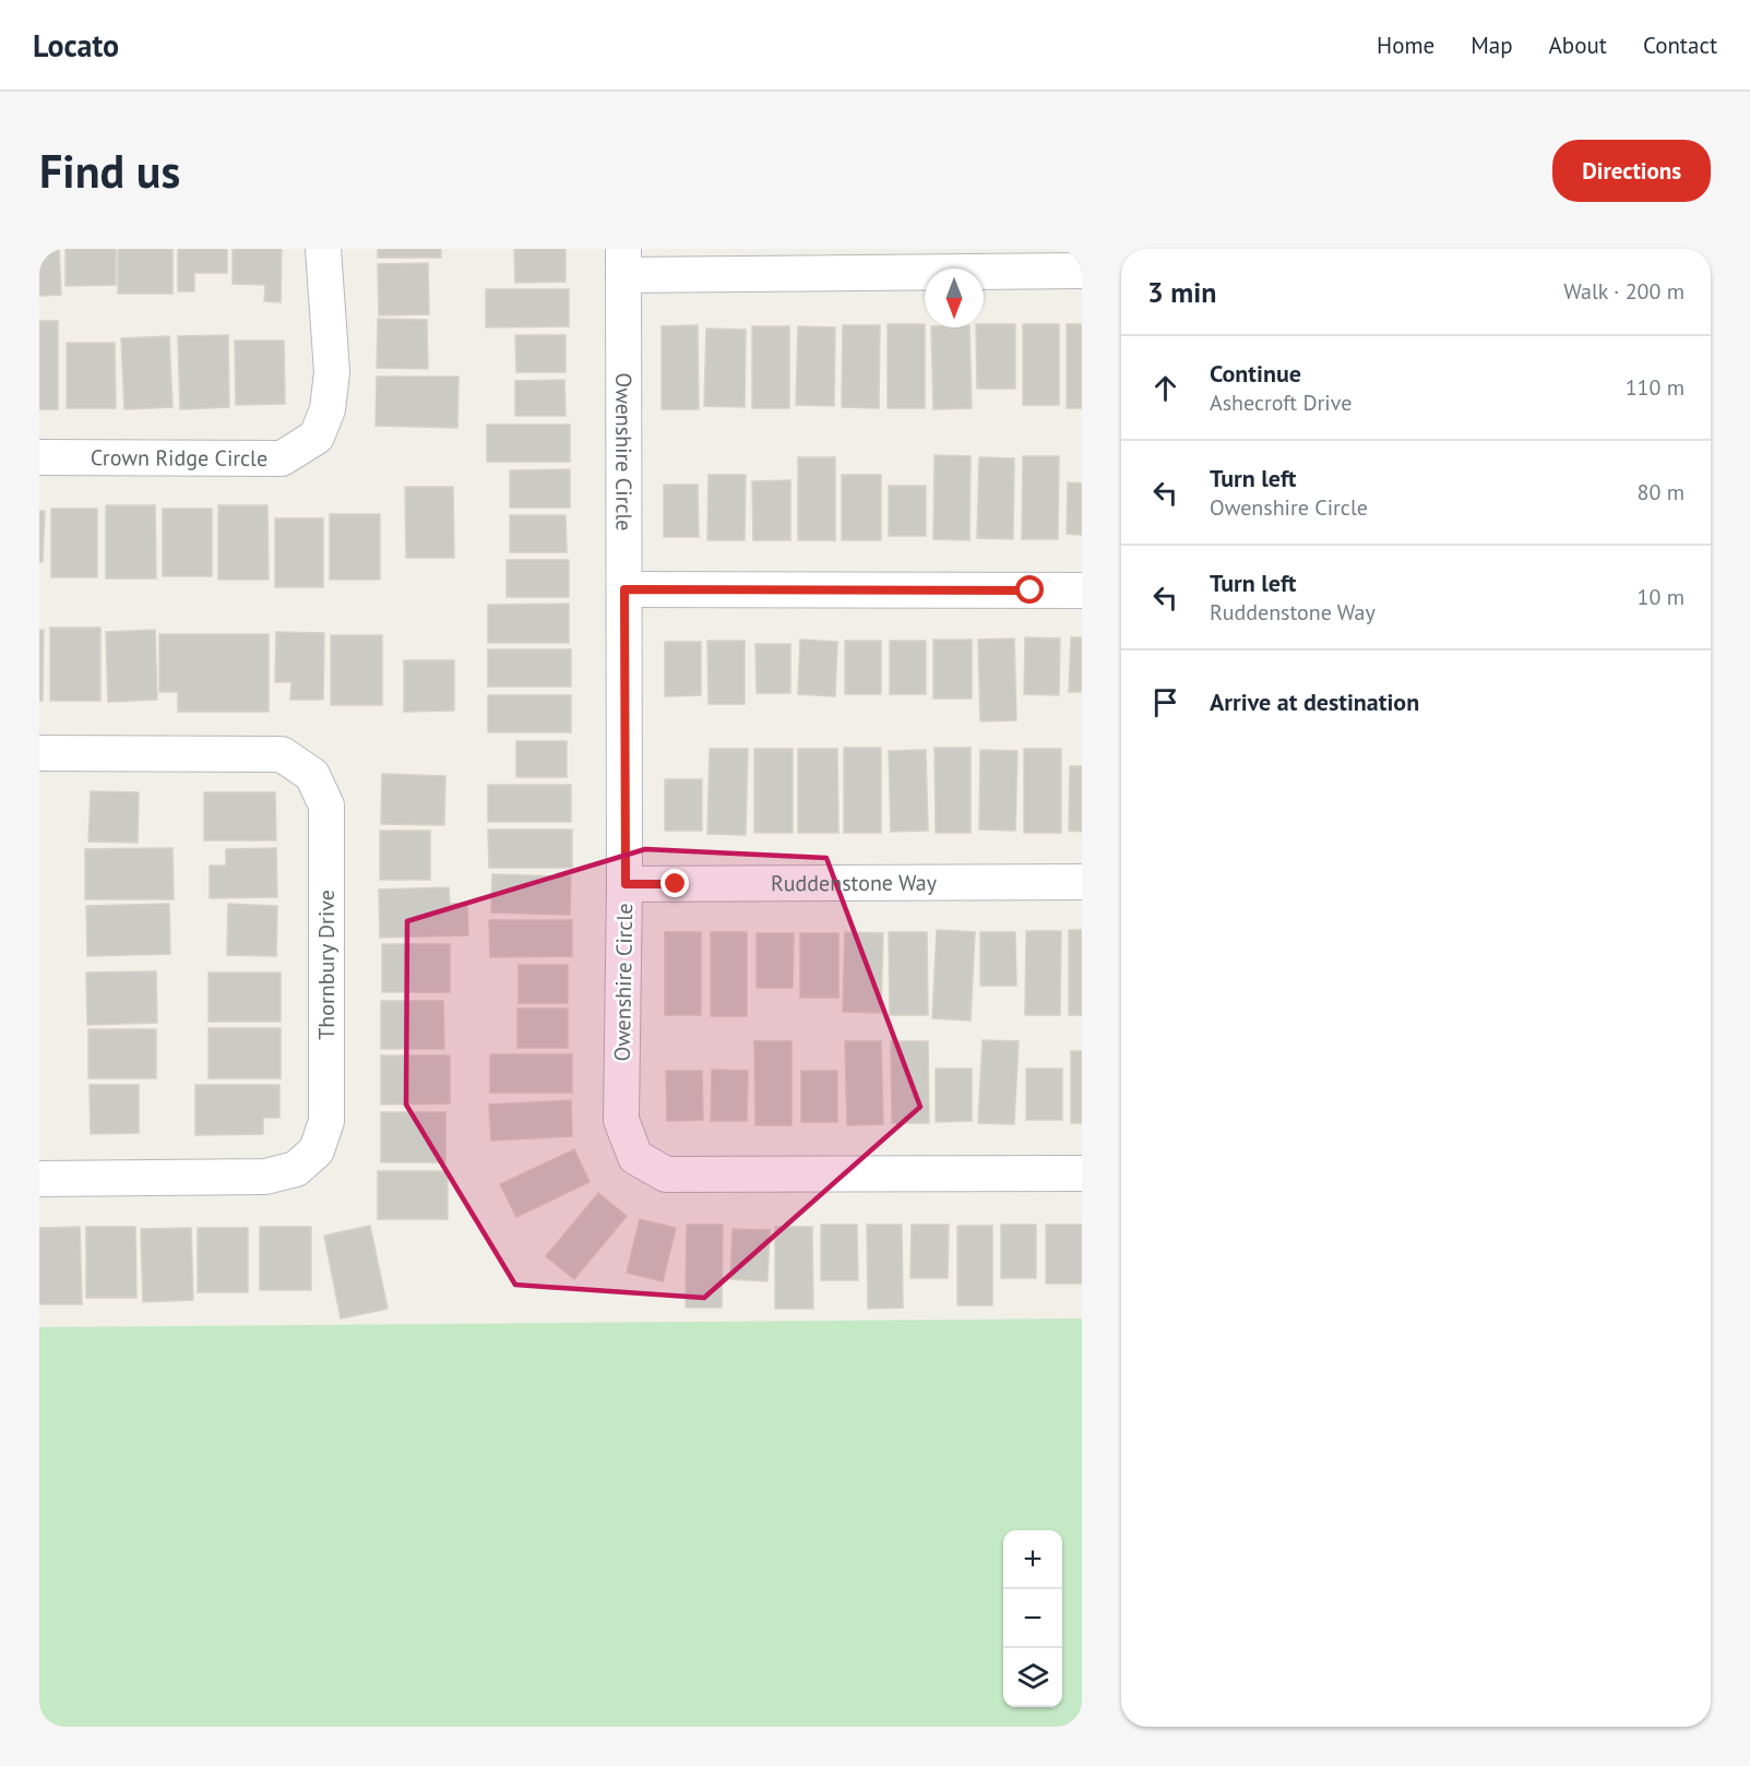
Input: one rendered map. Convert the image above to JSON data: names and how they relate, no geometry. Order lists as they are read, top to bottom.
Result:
{
  "streets": {
    "street": [
      "Owenshire Circle",
      "Crown Ridge Circle",
      "Ruddenstone Way",
      "Thornbury Drive"
    ]
  },
  "crossings": [
    ["Owenshire Circle", "Ruddenstone Way"]
  ],
  "north": "bottom",
  "page": {
    "header": "Locato",
    "nav": [
      "Home",
      "Map",
      "About",
      "Contact"
    ],
    "buttons": "Directions",
    "title": "Find us",
    "heading": ["3 min", "Walk · 200 m"],
    "list": [
      ["Continue", "Ashecroft Drive", "110 m"],
      ["Turn left", "Owenshire Circle", "80 m"],
      ["Turn left", "Ruddenstone Way", "10 m"],
      "Arrive at destination"
    ],
    "map_buttons": ["+", "−"]
  }
}
